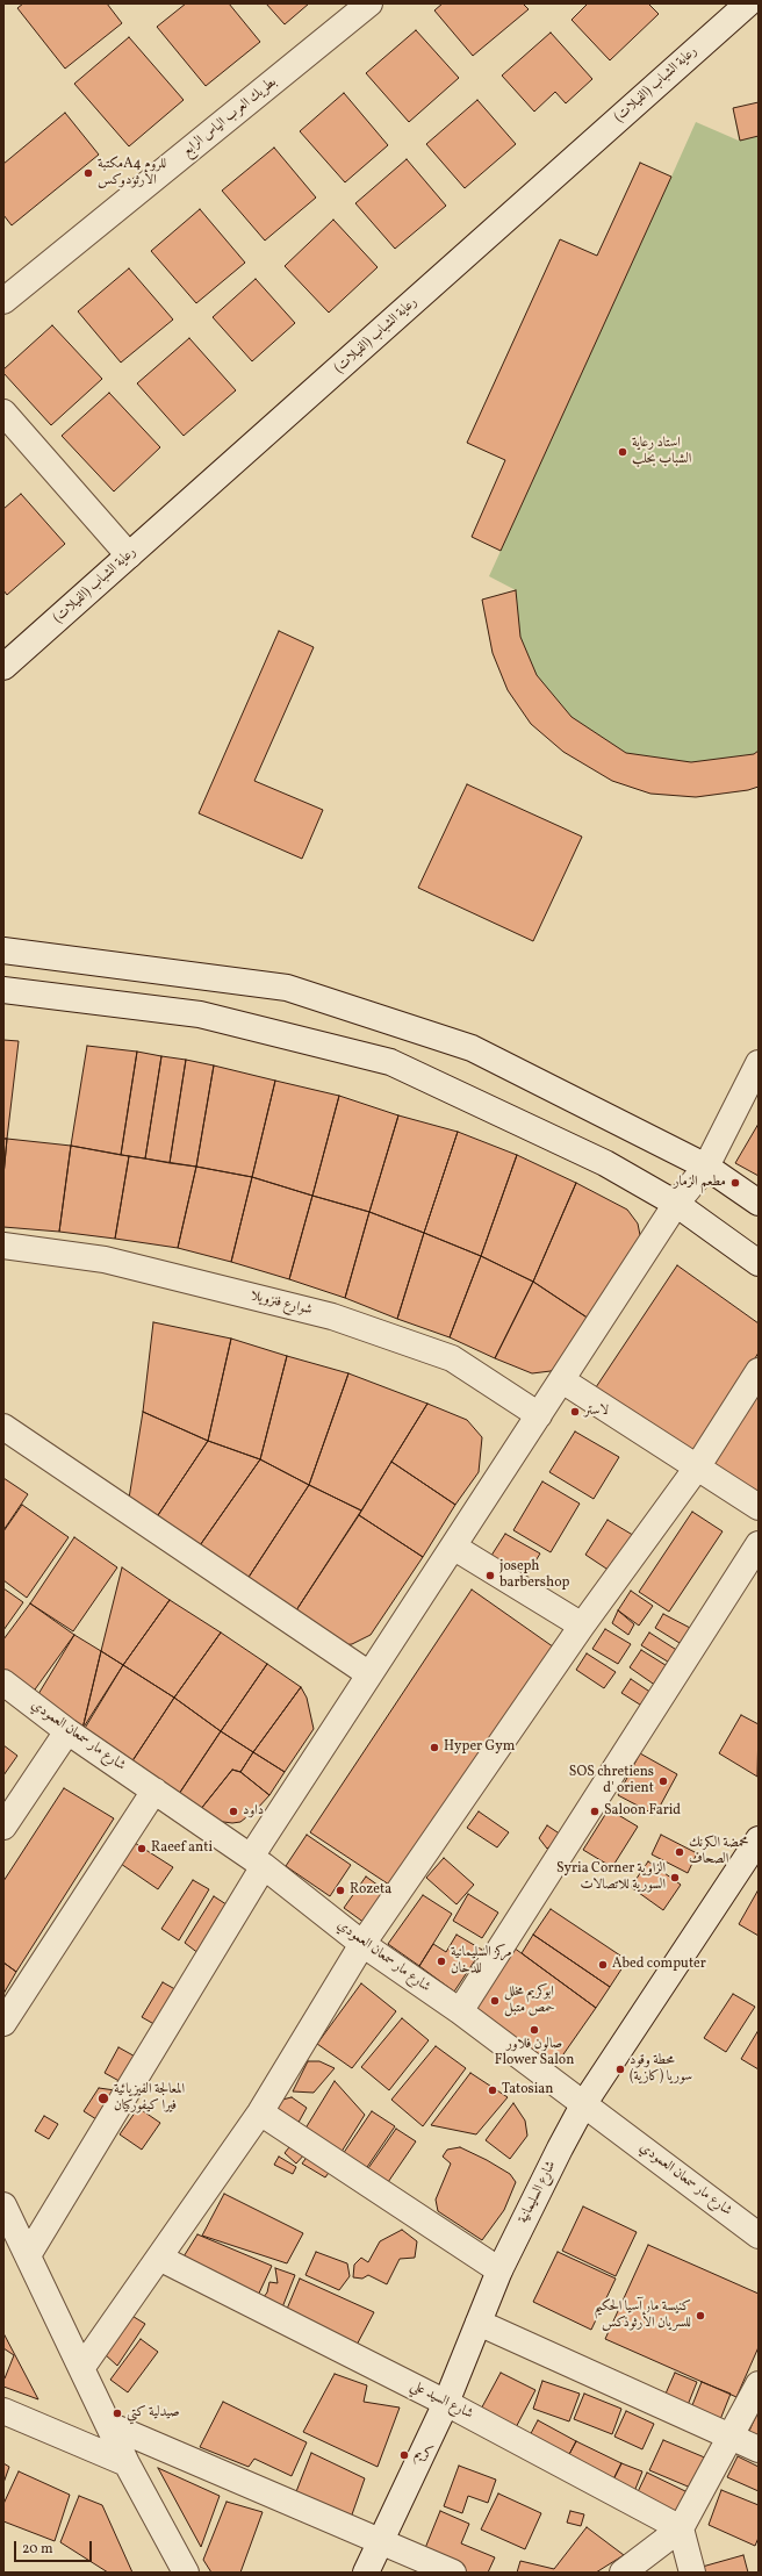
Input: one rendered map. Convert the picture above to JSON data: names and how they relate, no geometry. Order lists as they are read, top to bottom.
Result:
{
  "streets": {
    "street": [
      "رعاية الشباب (الفيلات)",
      "بطريك العرب الياس الرابع",
      "شوارع فنزويلا",
      "شارع مار سمعان العمودي",
      "شارع السليمانية",
      "شارع السيد علي"
    ]
  },
  "crossings": [
    ["شارع مار سمعان العمودي", "شارع السليمانية"],
    ["شارع السليمانية", "شارع السيد علي"]
  ],
  "places": [
    "مكتبةA4 للروم الأرثودوكس",
    "استاد رعاية الشباب بحلب",
    "مطعم الزمار",
    "لاستر",
    "joseph barbershop",
    "Hyper Gym",
    "SOS chretiens d' orient",
    "داود",
    "Saloon Farid",
    "Raeef anti",
    "محمضة الكرنك الصحاف",
    "Syria Corner الزاوية السورية للاتصالات",
    "Rozeta",
    "مركز السليمانية للدخان",
    "Abed computer",
    "ابوكريم مخلل حمص متبل",
    "صالون فلاور Flower Salon",
    "محطة وقود (كازية) سوريا",
    "Tatosian",
    "المعالجة الفيزيائية فيرا كيفوركيان",
    "كنيسة مار آسيا الحكيم للسريان الأرثوذكس",
    "صيدلية كتي",
    "كريم"
  ],
  "scale_bar": "20 m"
}
